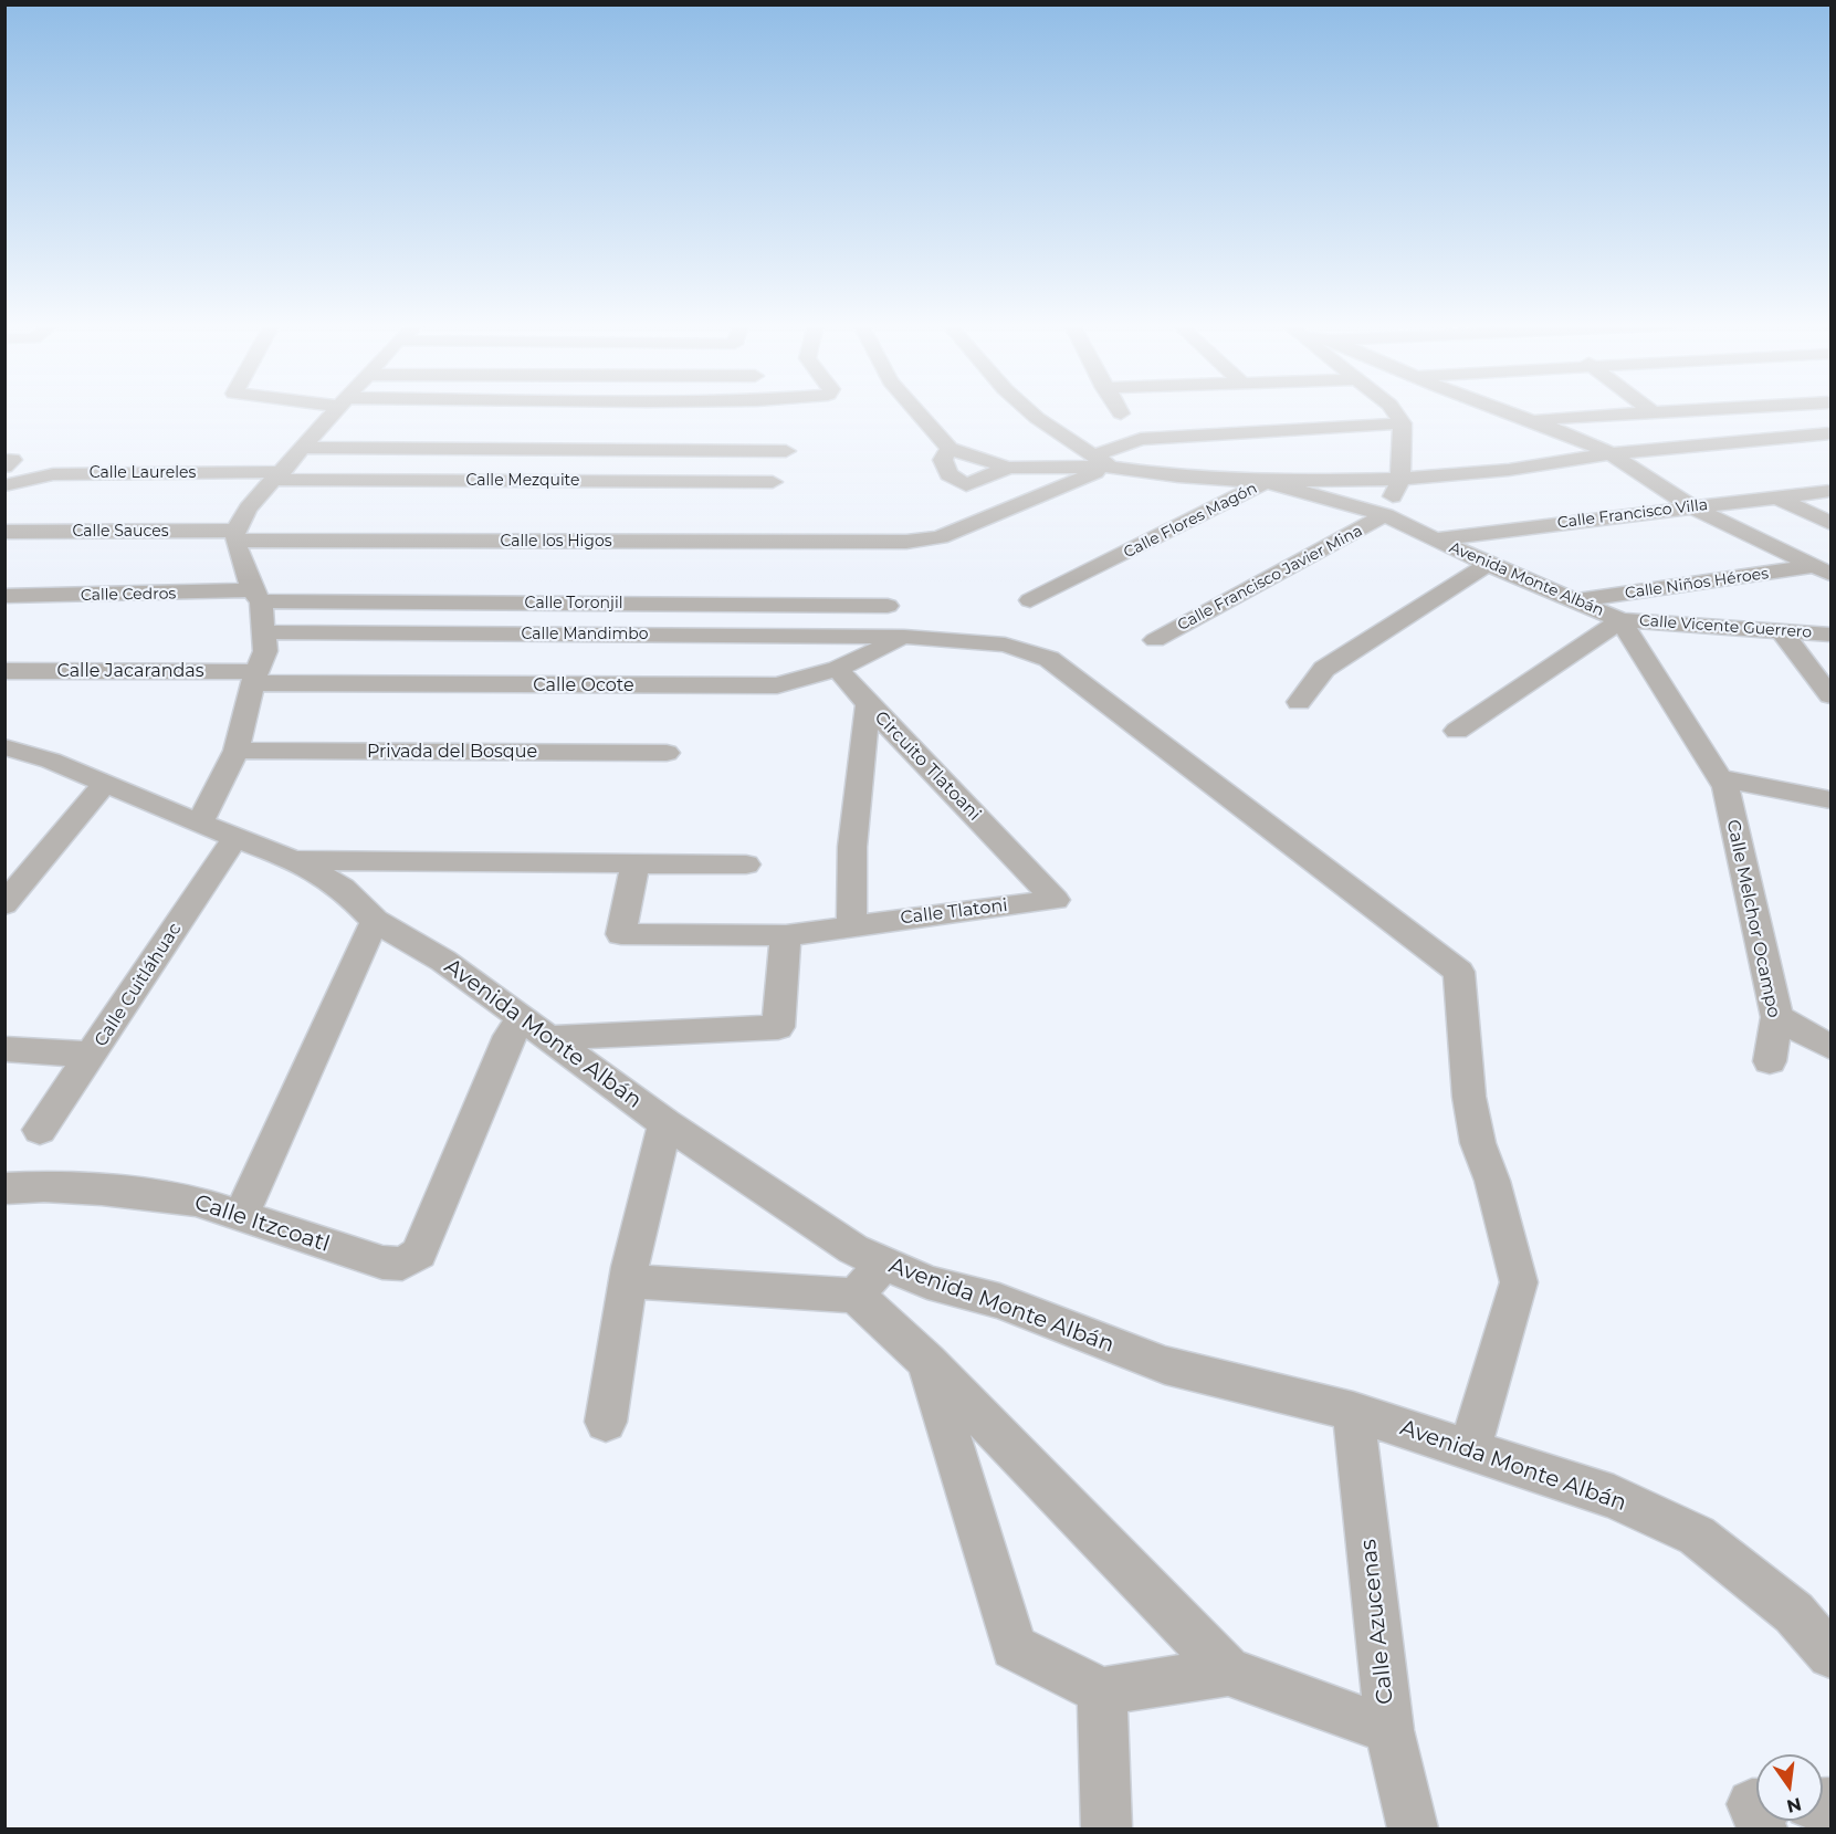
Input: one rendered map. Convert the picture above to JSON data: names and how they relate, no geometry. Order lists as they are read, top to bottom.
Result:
{
  "streets": {
    "street": [
      "Calle Laureles",
      "Calle Mezquite",
      "Calle Francisco Villa",
      "Calle Flores Magón",
      "Calle Sauces",
      "Calle los Higos",
      "Calle Francisco Javier Mina",
      "Avenida Monte Albán",
      "Calle Niños Héroes",
      "Calle Cedros",
      "Calle Toronjil",
      "Calle Vicente Guerrero",
      "Calle Mandimbo",
      "Calle Jacarandas",
      "Calle Ocote",
      "Privada del Bosque",
      "Circuito Tlatoani",
      "Calle Tlatoni",
      "Calle Melchor Ocampo",
      "Calle Cuitláhuac",
      "Calle Itzcoatl",
      "Calle Azucenas"
    ]
  },
  "crossings": [
    ["Calle Laureles", "Calle Mezquite"],
    ["Calle Francisco Villa", "Avenida Monte Albán"],
    ["Calle Flores Magón", "Avenida Monte Albán"],
    ["Calle Sauces", "Calle los Higos"],
    ["Calle Francisco Javier Mina", "Avenida Monte Albán"],
    ["Avenida Monte Albán", "Calle Niños Héroes"],
    ["Avenida Monte Albán", "Calle Vicente Guerrero"],
    ["Avenida Monte Albán", "Calle Mandimbo"],
    ["Avenida Monte Albán", "Calle Melchor Ocampo"],
    ["Avenida Monte Albán", "Calle Cuitláhuac"],
    ["Avenida Monte Albán", "Calle Itzcoatl"],
    ["Avenida Monte Albán", "Calle Azucenas"],
    ["Calle Cedros", "Calle Toronjil"],
    ["Calle Mandimbo", "Calle Ocote"],
    ["Calle Jacarandas", "Calle Ocote"],
    ["Circuito Tlatoani", "Calle Tlatoni"]
  ],
  "north": "bottom"
}
